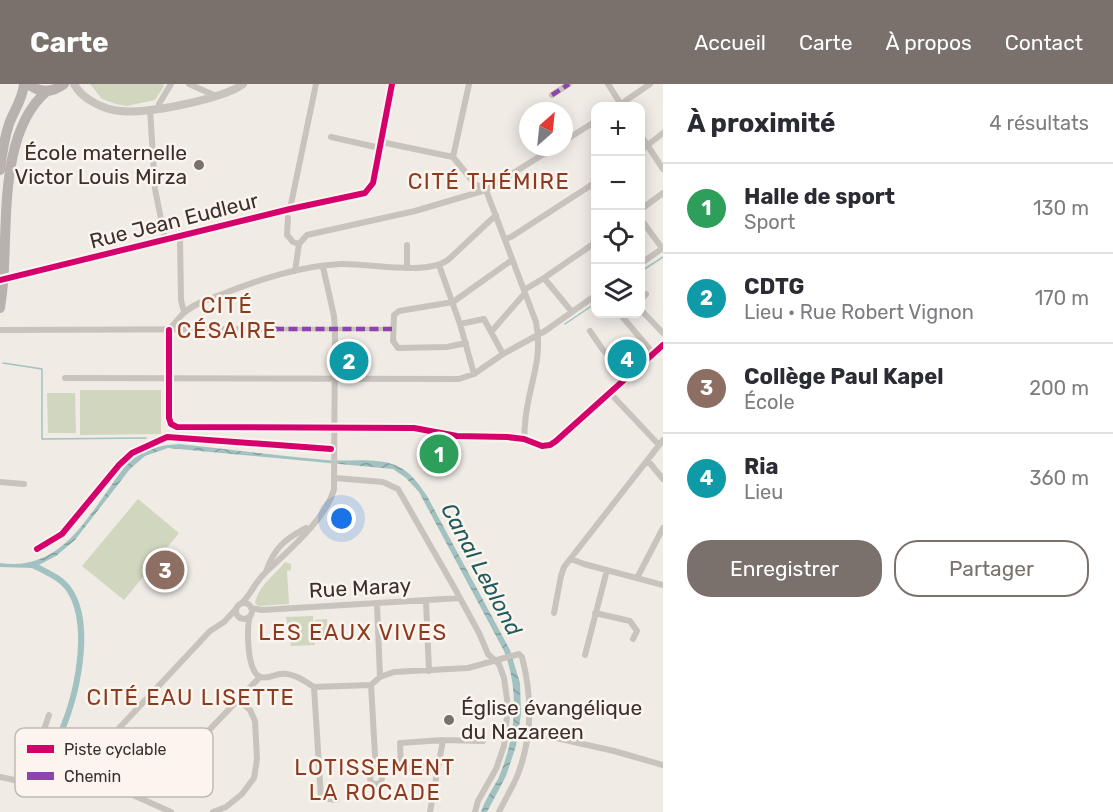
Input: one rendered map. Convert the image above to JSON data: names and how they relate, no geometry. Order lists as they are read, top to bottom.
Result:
{
  "streets": {
    "street": ["Rue Jean Eudleur", "Rue Maray"]
  },
  "districts": [
    "CITÉ THÉMIRE",
    "CITÉ CÉSAIRE",
    "LES EAUX VIVES",
    "CITÉ EAU LISETTE",
    "LOTISSEMENT LA ROCADE"
  ],
  "water": ["Canal Leblond"],
  "places": ["École maternelle Victor Louis Mirza", "Église évangélique du Nazareen"],
  "legend": ["Piste cyclable", "Chemin"],
  "north": "top right",
  "page": {
    "header": "Carte",
    "nav": [
      "Accueil",
      "Carte",
      "À propos",
      "Contact"
    ],
    "heading": ["À proximité", "4 résultats"],
    "map_buttons": ["+", "−"],
    "list": [
      {
        "mark": "1",
        "name": "Halle de sport",
        "note": "Sport",
        "value": "130 m"
      },
      {
        "mark": "2",
        "name": "CDTG",
        "note": "Lieu · Rue Robert Vignon",
        "value": "170 m"
      },
      {
        "mark": "3",
        "name": "Collège Paul Kapel",
        "note": "École",
        "value": "200 m"
      },
      {
        "mark": "4",
        "name": "Ria",
        "note": "Lieu",
        "value": "360 m"
      }
    ],
    "pins": [
      "4",
      "2",
      "1",
      "3"
    ],
    "buttons": ["Enregistrer", "Partager"]
  }
}
